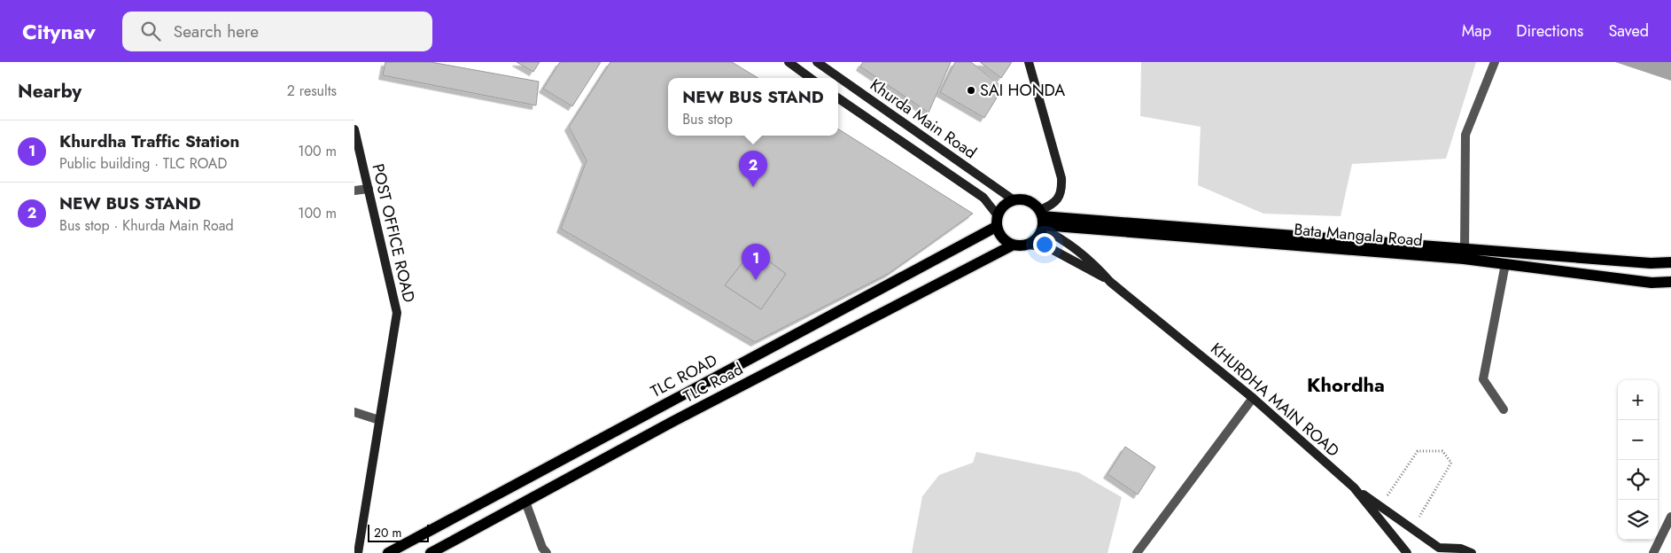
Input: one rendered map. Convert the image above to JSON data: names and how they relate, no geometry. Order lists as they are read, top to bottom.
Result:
{
  "streets": {
    "main road": [
      "Khurda Main Road",
      "POST OFFICE ROAD",
      "Bata Mangala Road",
      "TLC ROAD",
      "TLC Road",
      "KHURDHA MAIN ROAD"
    ]
  },
  "crossings": [
    ["Khurda Main Road", "Bata Mangala Road"],
    ["Khurda Main Road", "TLC ROAD"],
    ["Khurda Main Road", "TLC Road"],
    ["Bata Mangala Road", "TLC ROAD"],
    ["Bata Mangala Road", "TLC Road"],
    ["TLC ROAD", "TLC Road"]
  ],
  "districts": ["Khordha"],
  "places": ["SAI HONDA"],
  "scale_bar": "20 m",
  "page": {
    "header": "Citynav",
    "search": "Search here",
    "nav": ["Map", "Directions", "Saved"],
    "heading": ["Nearby", "2 results"],
    "popup": ["NEW BUS STAND", "Bus stop"],
    "list": [
      {
        "mark": "1",
        "name": "Khurdha Traffic Station",
        "note": "Public building · TLC ROAD",
        "value": "100 m"
      },
      {
        "mark": "2",
        "name": "NEW BUS STAND",
        "note": "Bus stop · Khurda Main Road",
        "value": "100 m"
      }
    ],
    "pins": ["2", "1"],
    "map_buttons": ["+", "−"],
    "scale": "20 m"
  }
}
